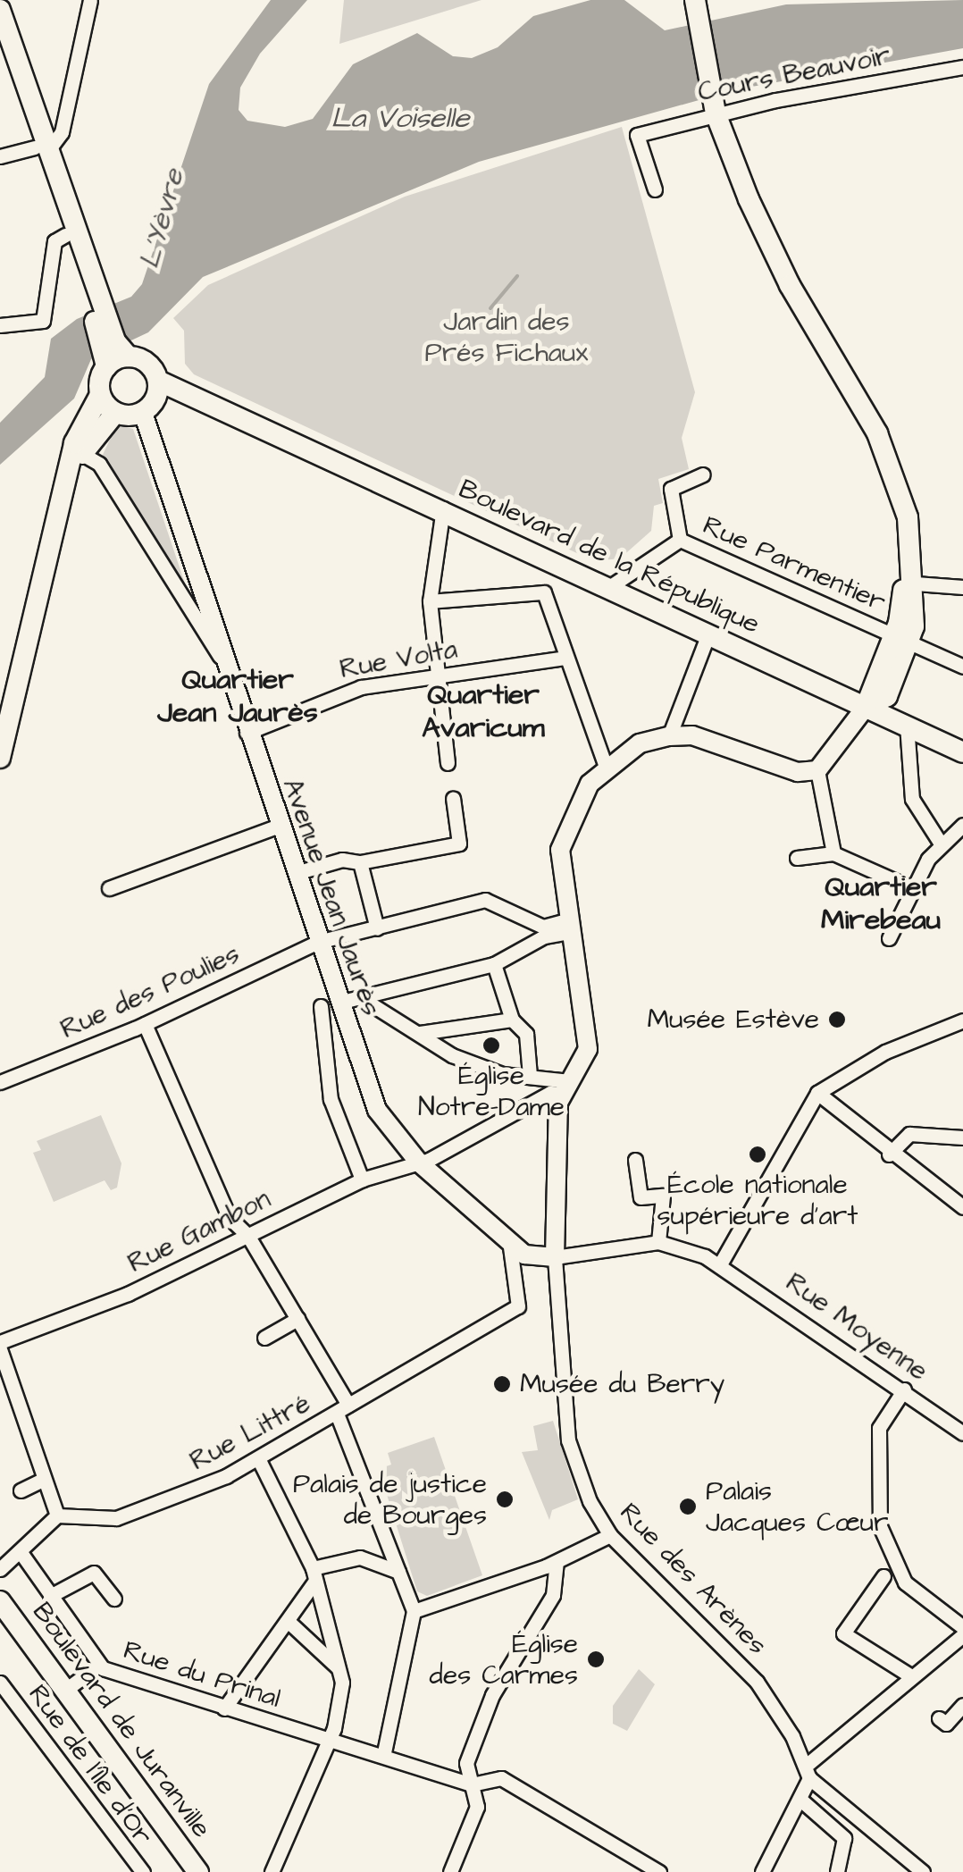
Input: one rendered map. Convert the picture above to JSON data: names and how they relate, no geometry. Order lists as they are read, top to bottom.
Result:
{
  "streets": {
    "main road": ["Boulevard de la République", "Boulevard de Juranville"],
    "street": [
      "Cours Beauvoir",
      "Rue Parmentier",
      "Rue Volta",
      "Avenue Jean Jaurès",
      "Rue des Poulies",
      "Rue Gambon",
      "Rue Moyenne",
      "Rue Littré",
      "Rue des Arènes",
      "Rue du Prinal",
      "Rue de l'Île d'Or"
    ]
  },
  "crossings": [
    ["Boulevard de la République", "Rue Parmentier"],
    ["Boulevard de la République", "Avenue Jean Jaurès"],
    ["Rue Volta", "Avenue Jean Jaurès"],
    ["Avenue Jean Jaurès", "Rue des Poulies"],
    ["Avenue Jean Jaurès", "Rue Gambon"],
    ["Avenue Jean Jaurès", "Rue Littré"],
    ["Rue du Prinal", "Boulevard de Juranville"]
  ],
  "districts": ["Quartier Jean Jaurès", "Quartier Avaricum", "Quartier Mirebeau"],
  "water": ["La Voiselle", "L'Yèvre"],
  "parks": ["Jardin des Prés Fichaux"],
  "places": [
    "Musée Estève",
    "Église Notre-Dame",
    "École nationale supérieure d'art",
    "Musée du Berry",
    "Palais de justice de Bourges",
    "Palais Jacques Cœur",
    "Église des Carmes"
  ]
}
